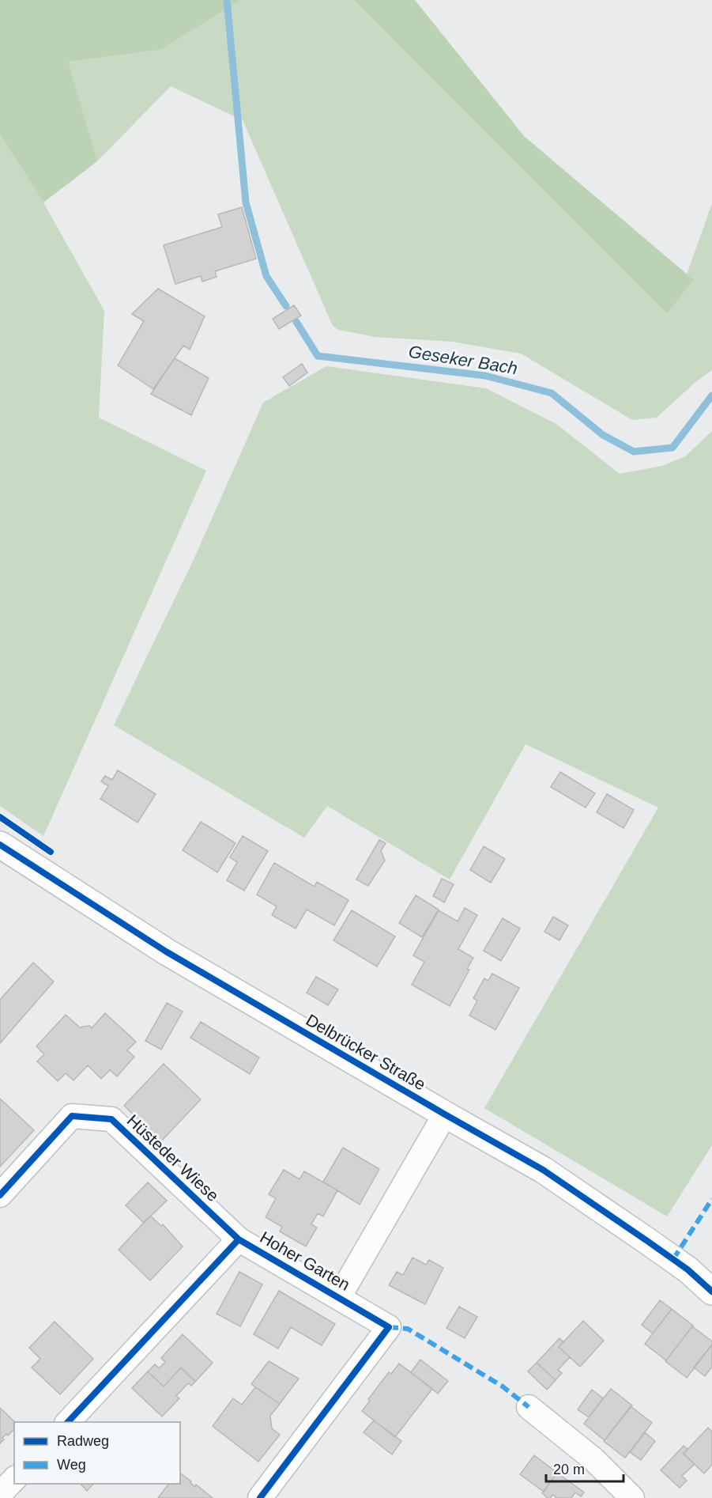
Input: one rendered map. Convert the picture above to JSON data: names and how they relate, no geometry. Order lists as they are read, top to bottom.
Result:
{
  "streets": {
    "main road": ["Delbrücker Straße"],
    "street": ["Hüsteder Wiese", "Hoher Garten"]
  },
  "crossings": [
    ["Delbrücker Straße", "Hoher Garten"],
    ["Hüsteder Wiese", "Hoher Garten"]
  ],
  "water": ["Geseker Bach"],
  "legend": ["Radweg", "Weg"],
  "scale_bar": "20 m"
}
